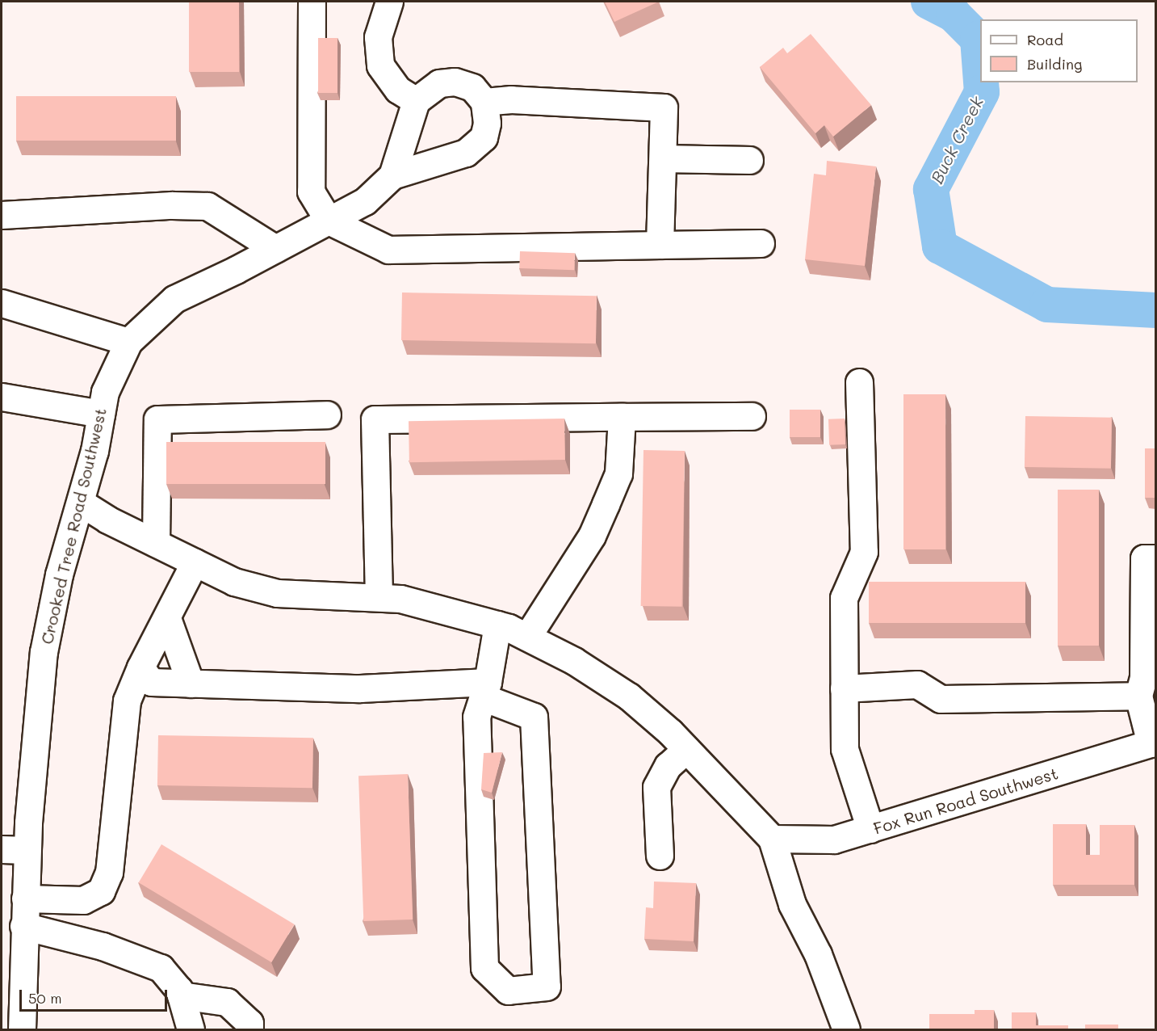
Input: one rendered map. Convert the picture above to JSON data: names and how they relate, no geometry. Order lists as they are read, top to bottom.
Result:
{
  "streets": {
    "street": ["Crooked Tree Road Southwest", "Fox Run Road Southwest"]
  },
  "water": ["Buck Creek"],
  "legend": ["Road", "Building"],
  "scale_bar": "50 m"
}
